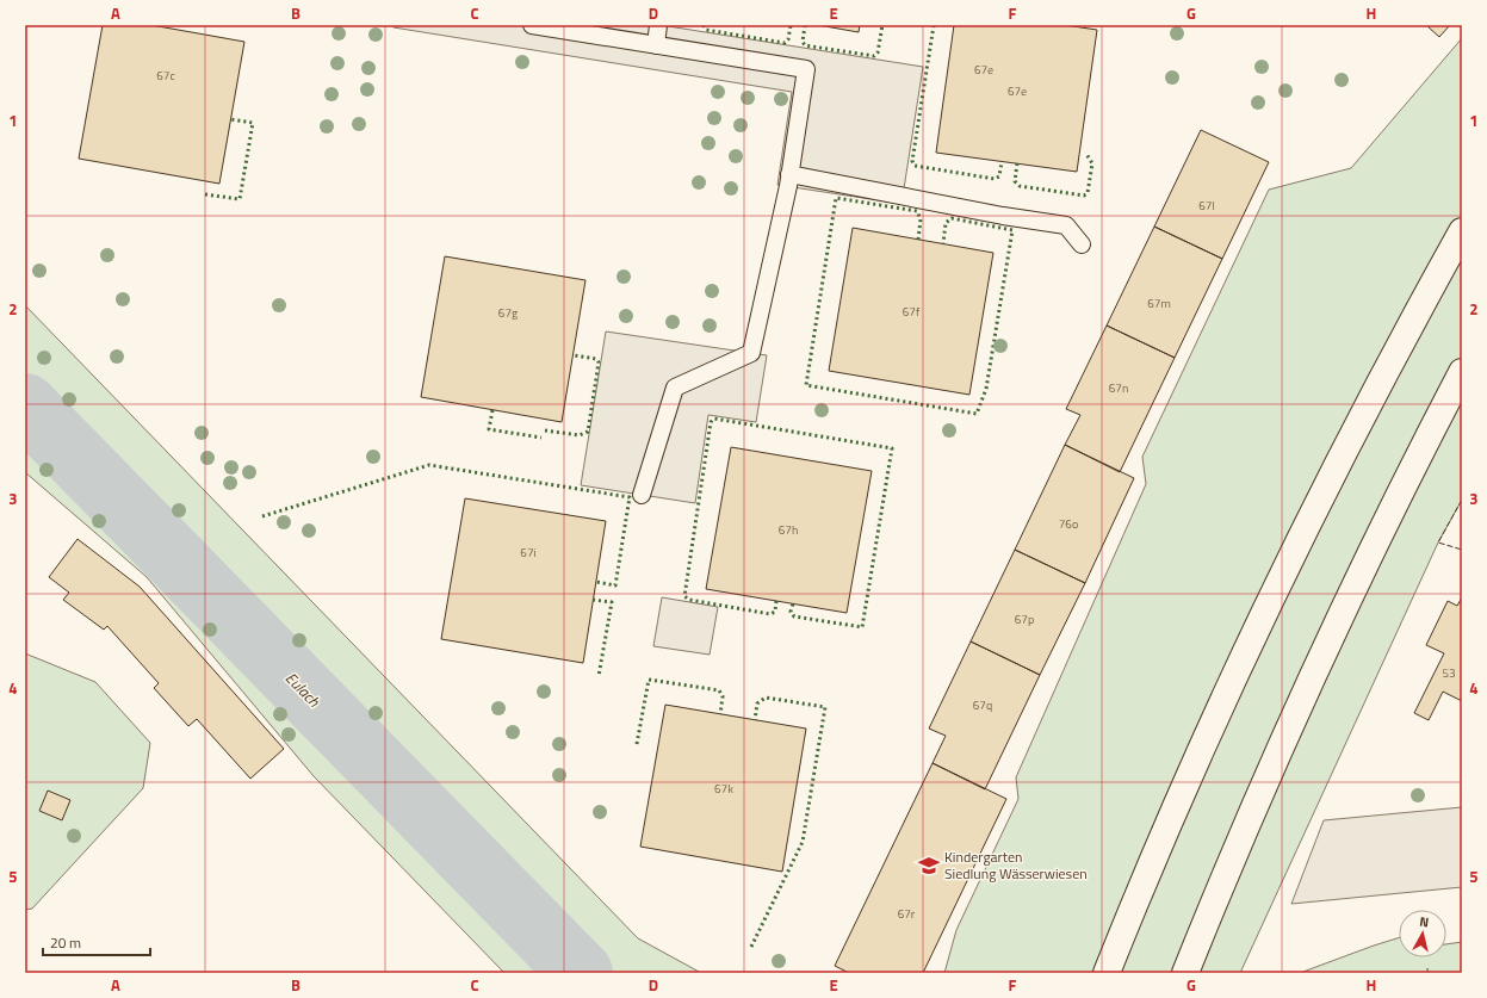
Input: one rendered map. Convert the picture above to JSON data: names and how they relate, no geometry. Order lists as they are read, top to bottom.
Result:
{
  "water": ["Eulach"],
  "places": {
    "school or university": ["Kindergarten Siedlung Wässerwiesen"]
  },
  "house_numbers": [
    "67e",
    "67c",
    "67e",
    "67l",
    "67m",
    "67f",
    "67g",
    "67n",
    "76o",
    "67h",
    "67i",
    "67p",
    "53",
    "67q",
    "67k",
    "67r"
  ],
  "scale_bar": "20 m",
  "north": "top",
  "grid": {
    "columns": [
      "A",
      "B",
      "C",
      "D",
      "E",
      "F",
      "G",
      "H"
    ],
    "rows": [
      "1",
      "2",
      "3",
      "4",
      "5"
    ]
  }
}
